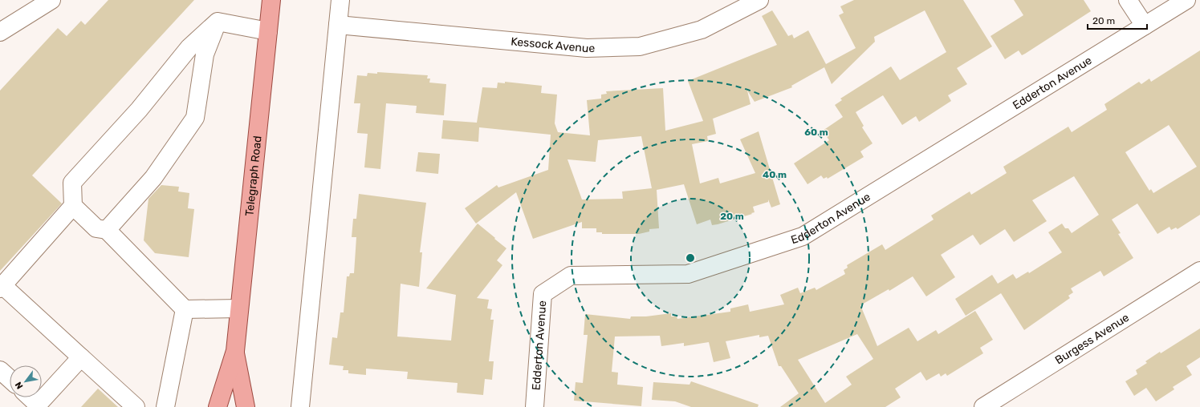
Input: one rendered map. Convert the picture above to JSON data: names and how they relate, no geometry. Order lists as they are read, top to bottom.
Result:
{
  "streets": {
    "main road": ["Telegraph Road"],
    "street": ["Kessock Avenue", "Edderton Avenue", "Burgess Avenue"]
  },
  "scale_bar": "20 m",
  "north": "bottom left",
  "rings": ["60 m", "40 m", "20 m"]
}
